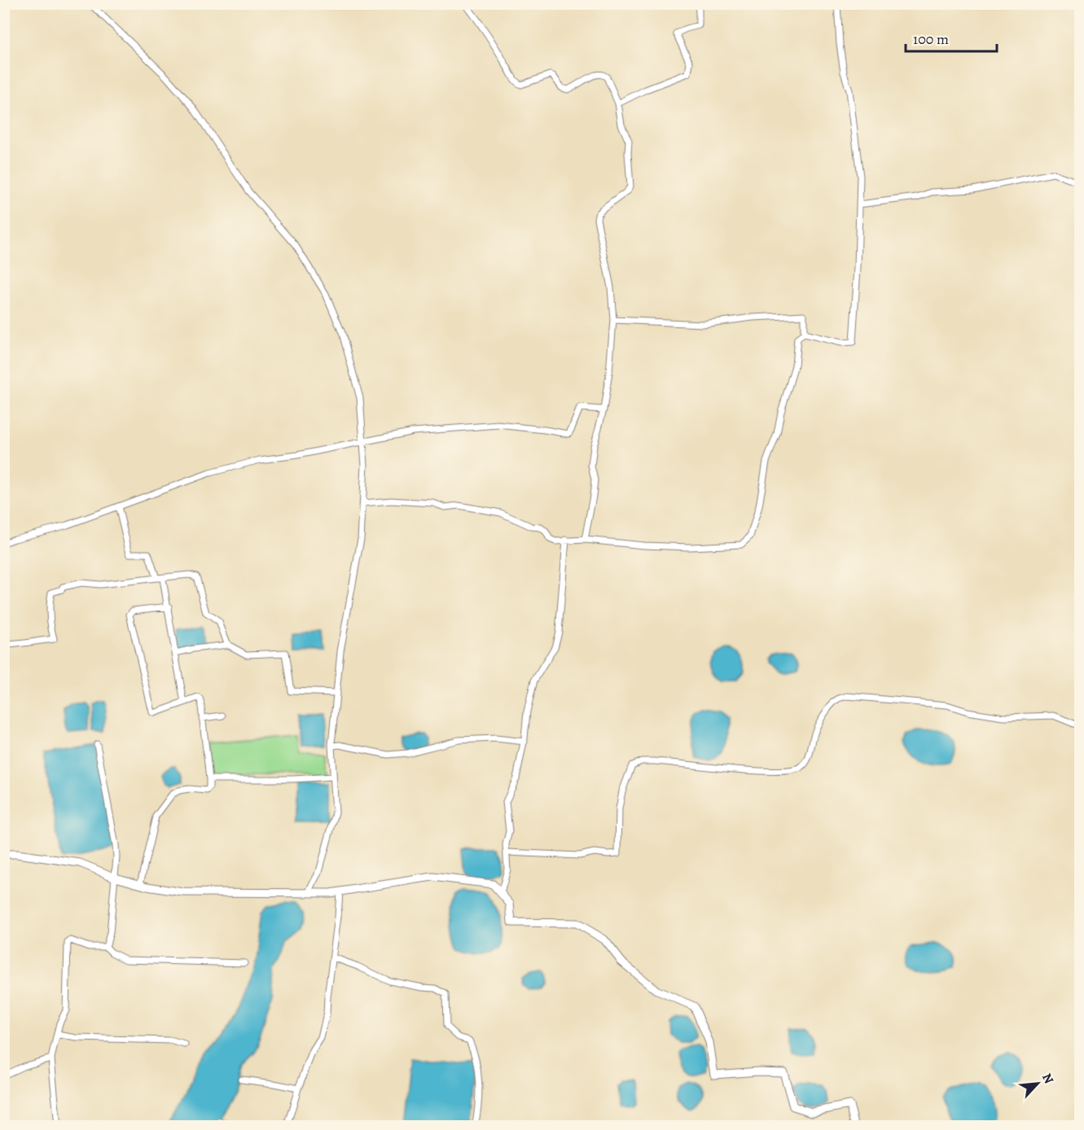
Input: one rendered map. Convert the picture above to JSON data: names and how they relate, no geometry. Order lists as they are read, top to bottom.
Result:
{
  "scale_bar": "100 m",
  "north": "top right"
}
